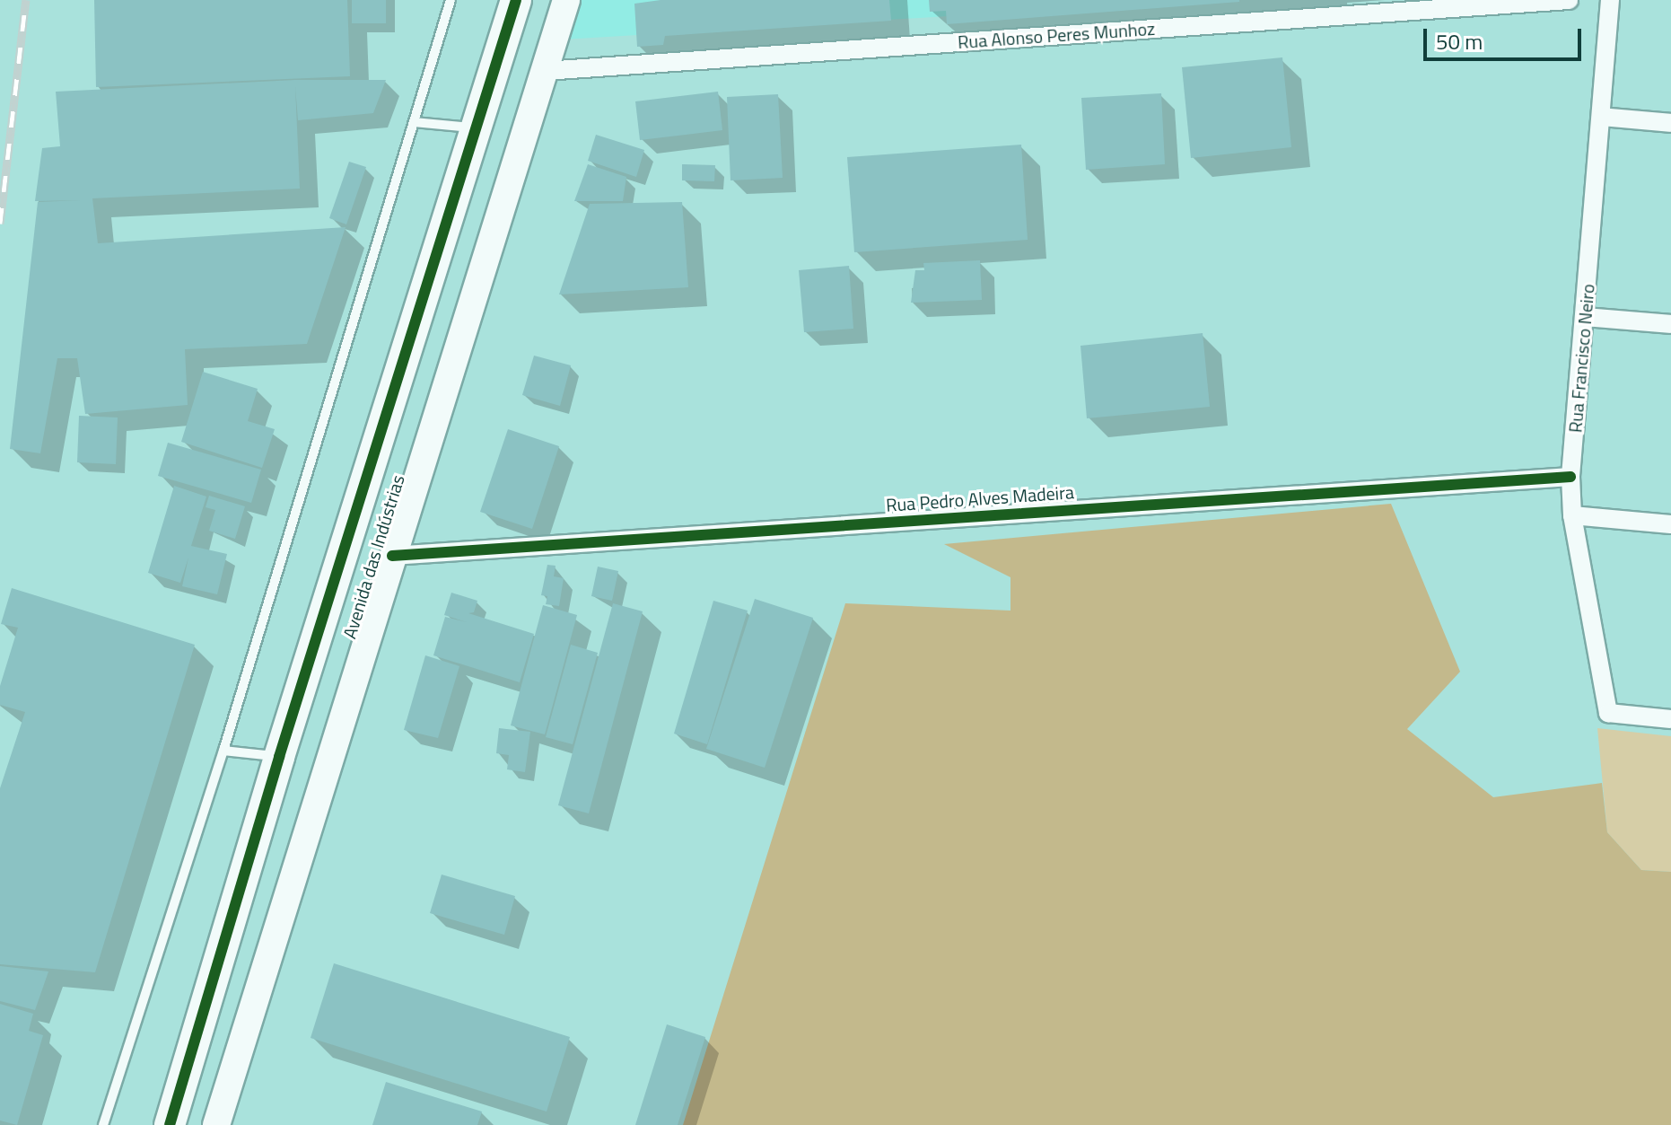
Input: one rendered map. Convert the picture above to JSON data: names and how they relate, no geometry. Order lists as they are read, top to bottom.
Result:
{
  "streets": {
    "main road": ["Avenida das Indústrias"],
    "street": ["Rua Alonso Peres Munhoz", "Rua Francisco Neiro", "Rua Pedro Alves Madeira"]
  },
  "crossings": [
    ["Rua Alonso Peres Munhoz", "Avenida das Indústrias"],
    ["Rua Francisco Neiro", "Rua Pedro Alves Madeira"],
    ["Rua Pedro Alves Madeira", "Avenida das Indústrias"]
  ],
  "scale_bar": "50 m"
}
